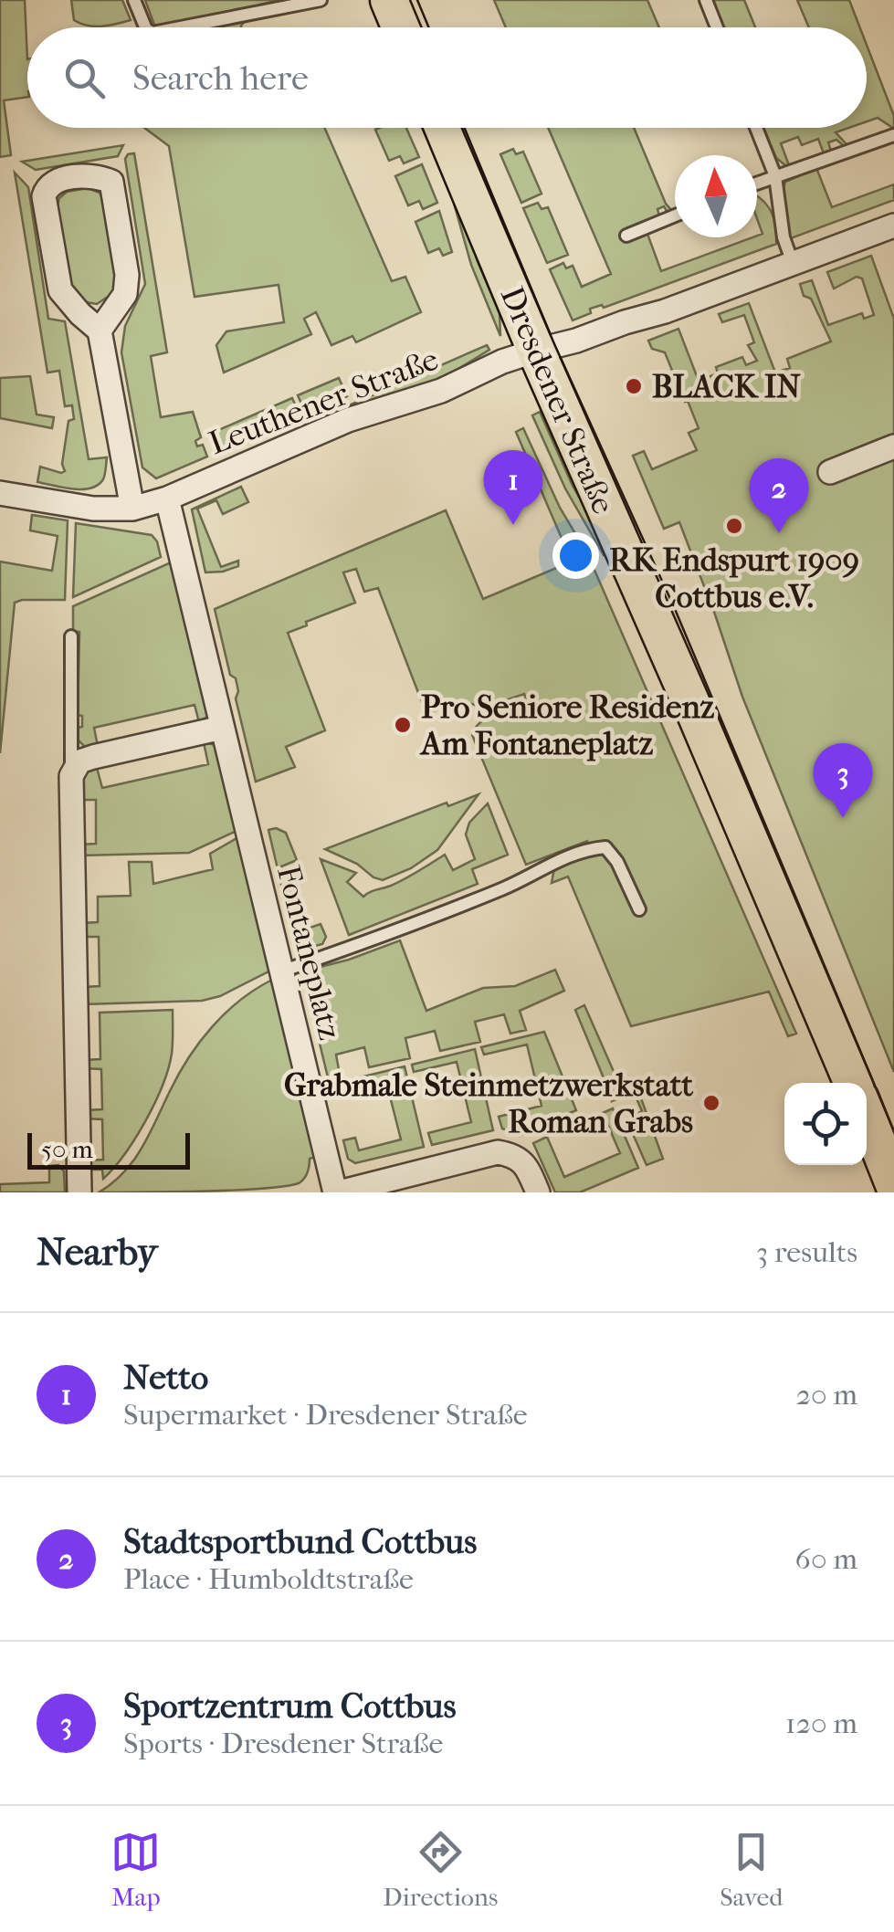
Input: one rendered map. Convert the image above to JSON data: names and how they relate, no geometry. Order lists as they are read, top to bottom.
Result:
{
  "streets": {
    "main road": ["Dresdener Straße"],
    "street": ["Leuthener Straße", "Fontaneplatz"]
  },
  "crossings": [
    ["Dresdener Straße", "Leuthener Straße"],
    ["Leuthener Straße", "Fontaneplatz"]
  ],
  "places": [
    "BLACK IN",
    "RK Endspurt 1909 Cottbus e.V.",
    "Pro Seniore Residenz Am Fontaneplatz",
    "Grabmale Steinmetzwerkstatt Roman Grabs"
  ],
  "scale_bar": "50 m",
  "north": "top",
  "page": {
    "search": "Search here",
    "pins": ["1", "2", "3"],
    "scale": "50 m",
    "heading": ["Nearby", "3 results"],
    "list": [
      {
        "mark": "1",
        "name": "Netto",
        "note": "Supermarket · Dresdener Straße",
        "value": "20 m"
      },
      {
        "mark": "2",
        "name": "Stadtsportbund Cottbus",
        "note": "Place · Humboldtstraße",
        "value": "60 m"
      },
      {
        "mark": "3",
        "name": "Sportzentrum Cottbus",
        "note": "Sports · Dresdener Straße",
        "value": "120 m"
      }
    ],
    "nav": ["Map", "Directions", "Saved"]
  }
}
